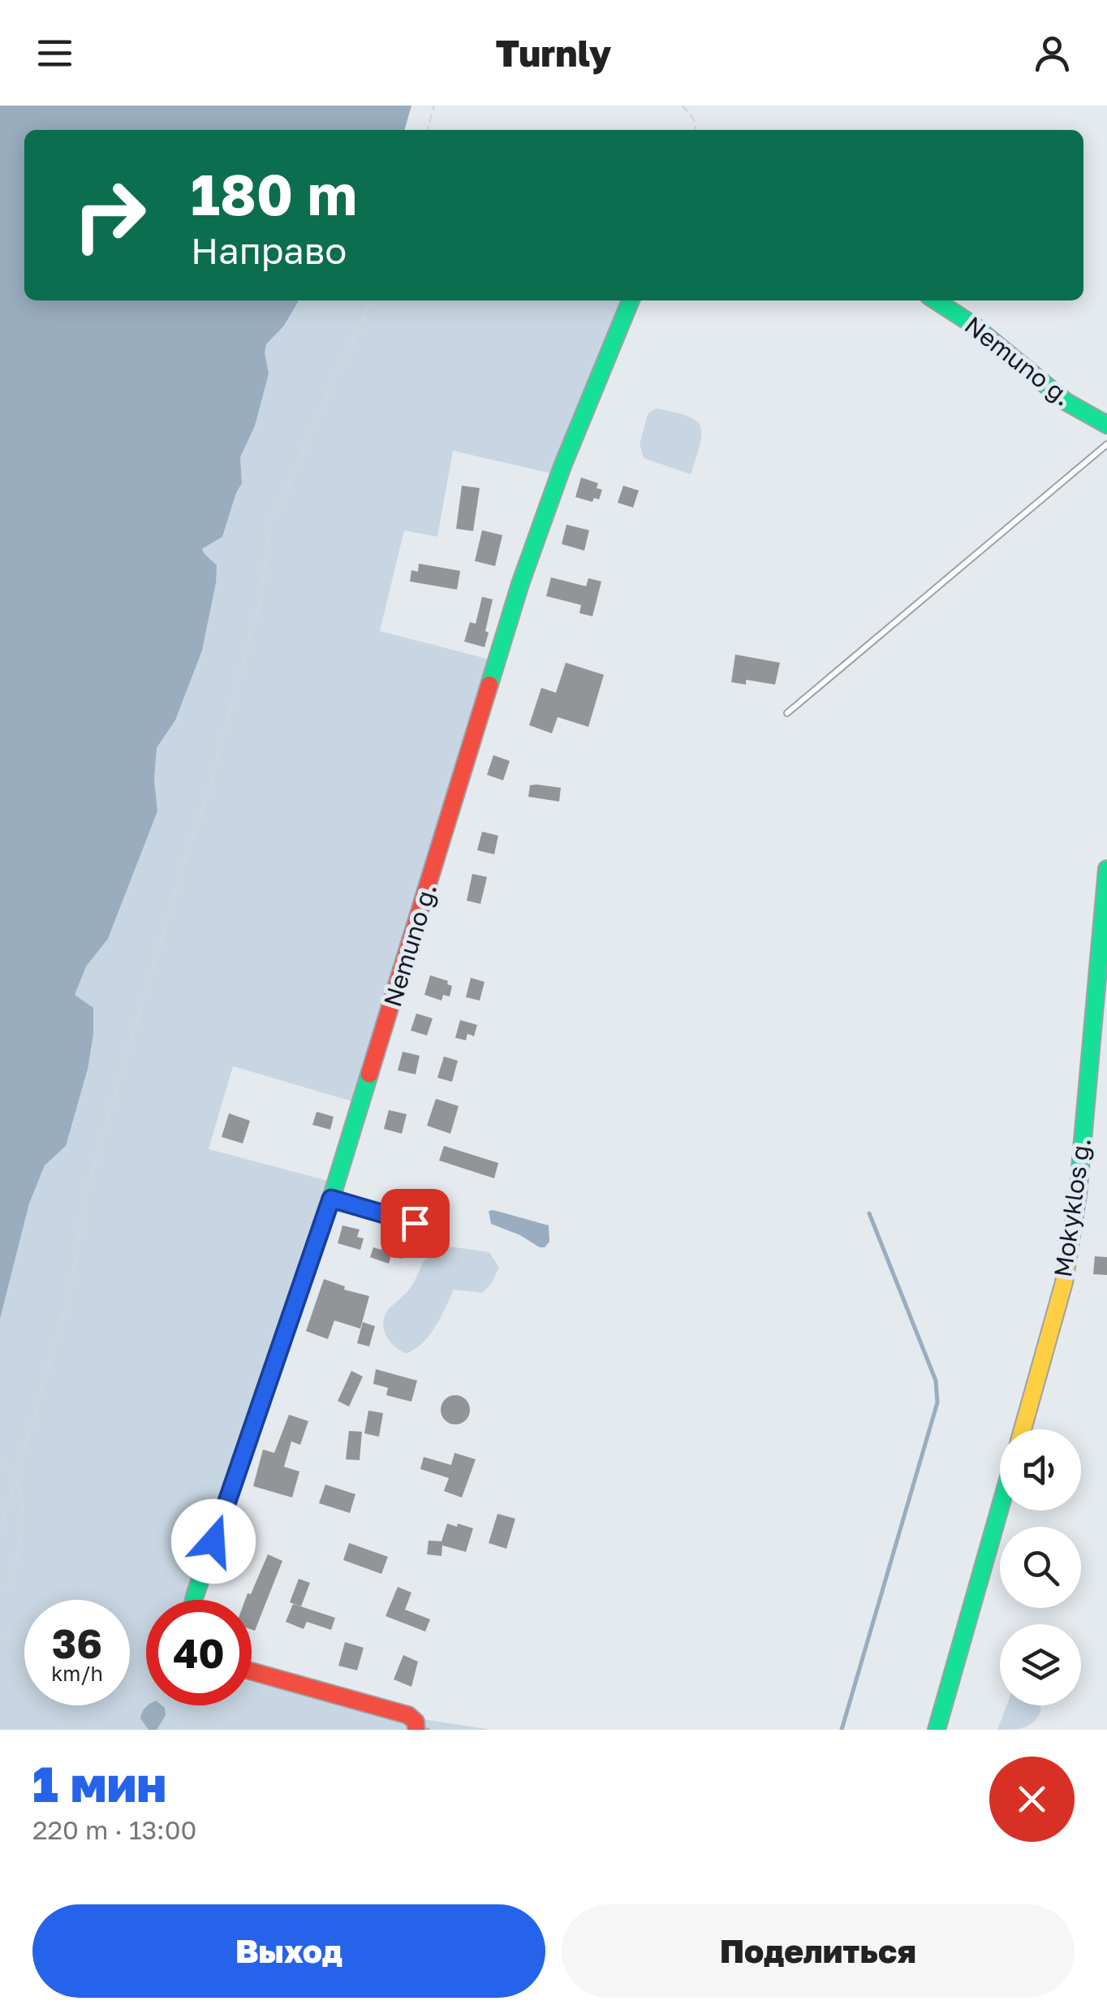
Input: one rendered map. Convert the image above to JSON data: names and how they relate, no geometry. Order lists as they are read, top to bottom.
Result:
{
  "streets": {
    "street": ["Nemuno g.", "Mokyklos g."]
  },
  "page": {
    "header": "Turnly",
    "turn": ["180 m", "Направо"],
    "speed": "36 km/h",
    "limit": "40",
    "heading": ["1 мин", "220 m · 13:00"],
    "buttons": ["Выход", "Поделиться"]
  }
}
